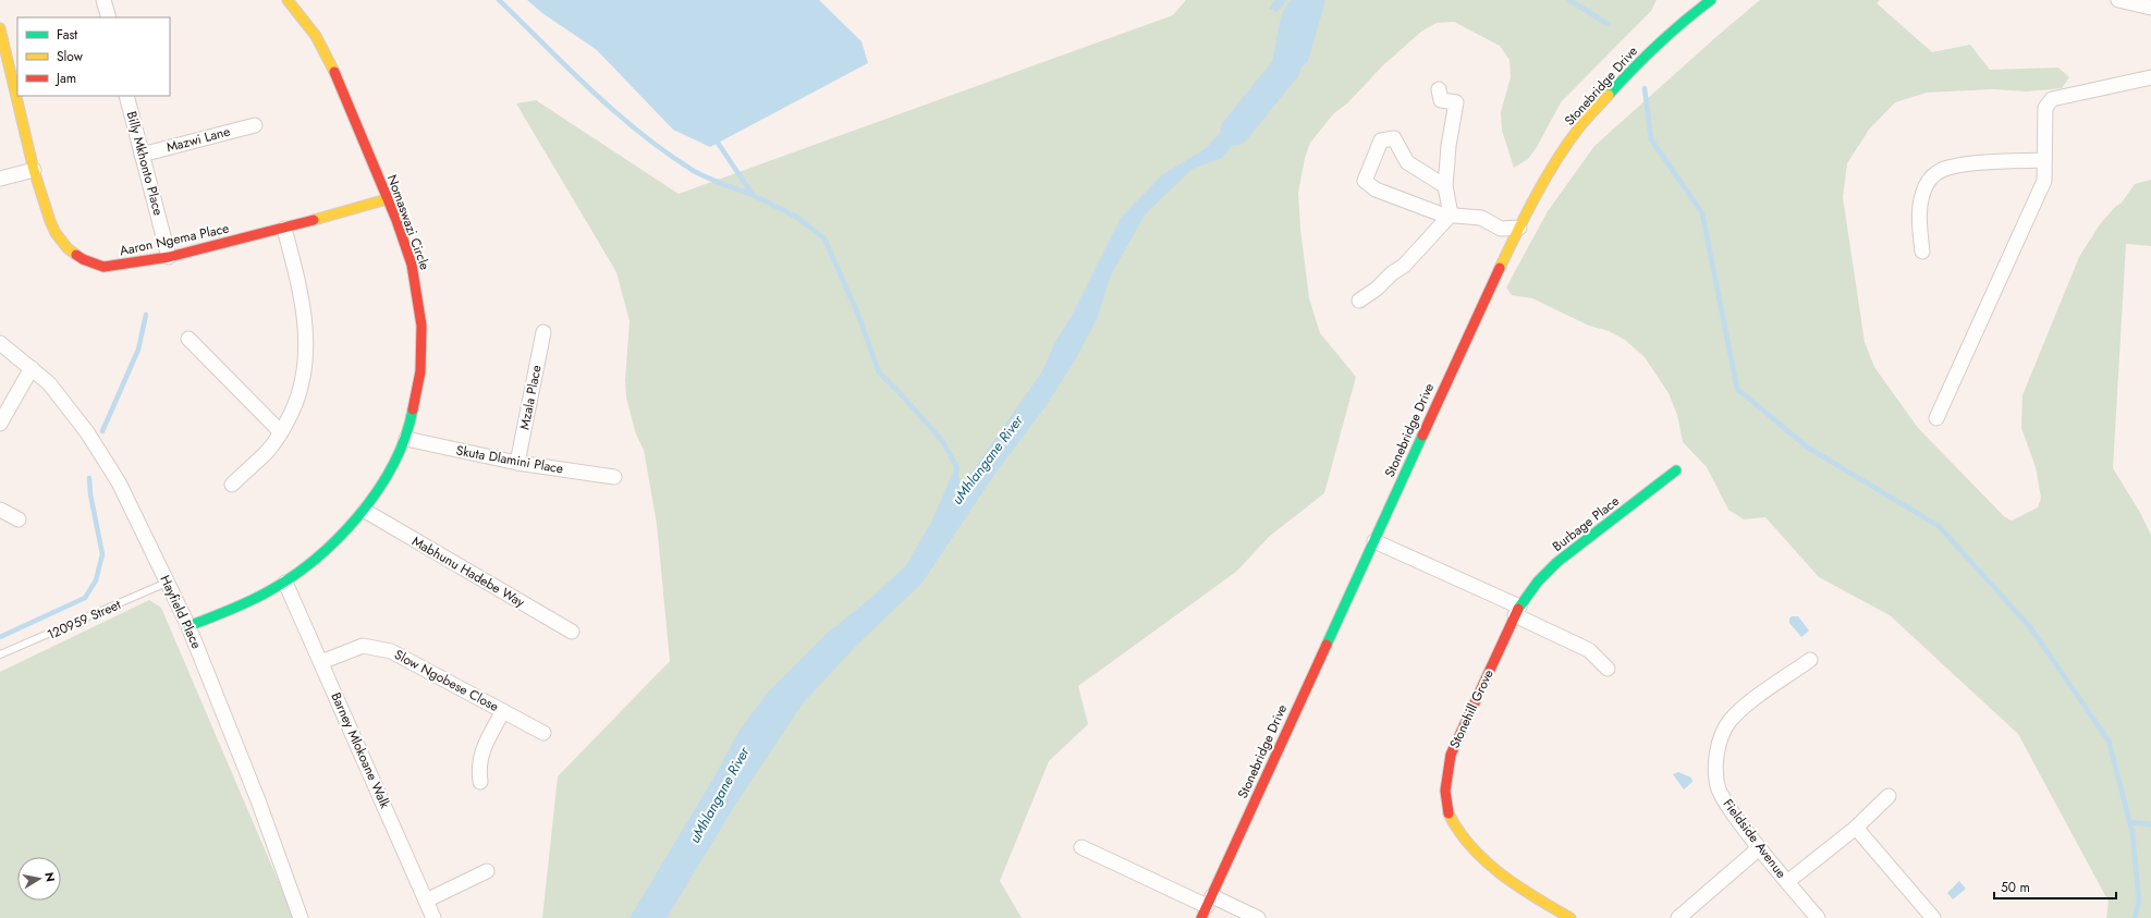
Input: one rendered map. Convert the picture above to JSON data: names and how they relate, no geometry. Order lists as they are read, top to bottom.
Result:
{
  "streets": {
    "street": [
      "Stonebridge Drive",
      "Mazwi Lane",
      "Billy Mkhonto Place",
      "Nomaswazi Circle",
      "Aaron Ngema Place",
      "Mzala Place",
      "Skuta Dlamini Place",
      "Burbage Place",
      "Mabhunu Hadebe Way",
      "Hayfield Place",
      "Slow Ngobese Close",
      "Stonehill Grove",
      "Barney Mlokoane Walk",
      "Fieldside Avenue"
    ],
    "lane": ["120959 Street"]
  },
  "crossings": [
    ["Mazwi Lane", "Billy Mkhonto Place"],
    ["Billy Mkhonto Place", "Aaron Ngema Place"],
    ["Nomaswazi Circle", "Aaron Ngema Place"],
    ["Nomaswazi Circle", "Skuta Dlamini Place"],
    ["Nomaswazi Circle", "Mabhunu Hadebe Way"],
    ["Nomaswazi Circle", "Hayfield Place"],
    ["Nomaswazi Circle", "Barney Mlokoane Walk"],
    ["Mzala Place", "Skuta Dlamini Place"],
    ["Burbage Place", "Stonehill Grove"],
    ["Hayfield Place", "120959 Street"],
    ["Slow Ngobese Close", "Barney Mlokoane Walk"]
  ],
  "water": ["uMhlangane River"],
  "legend": ["Fast", "Slow", "Jam"],
  "scale_bar": "50 m",
  "north": "right"
}
